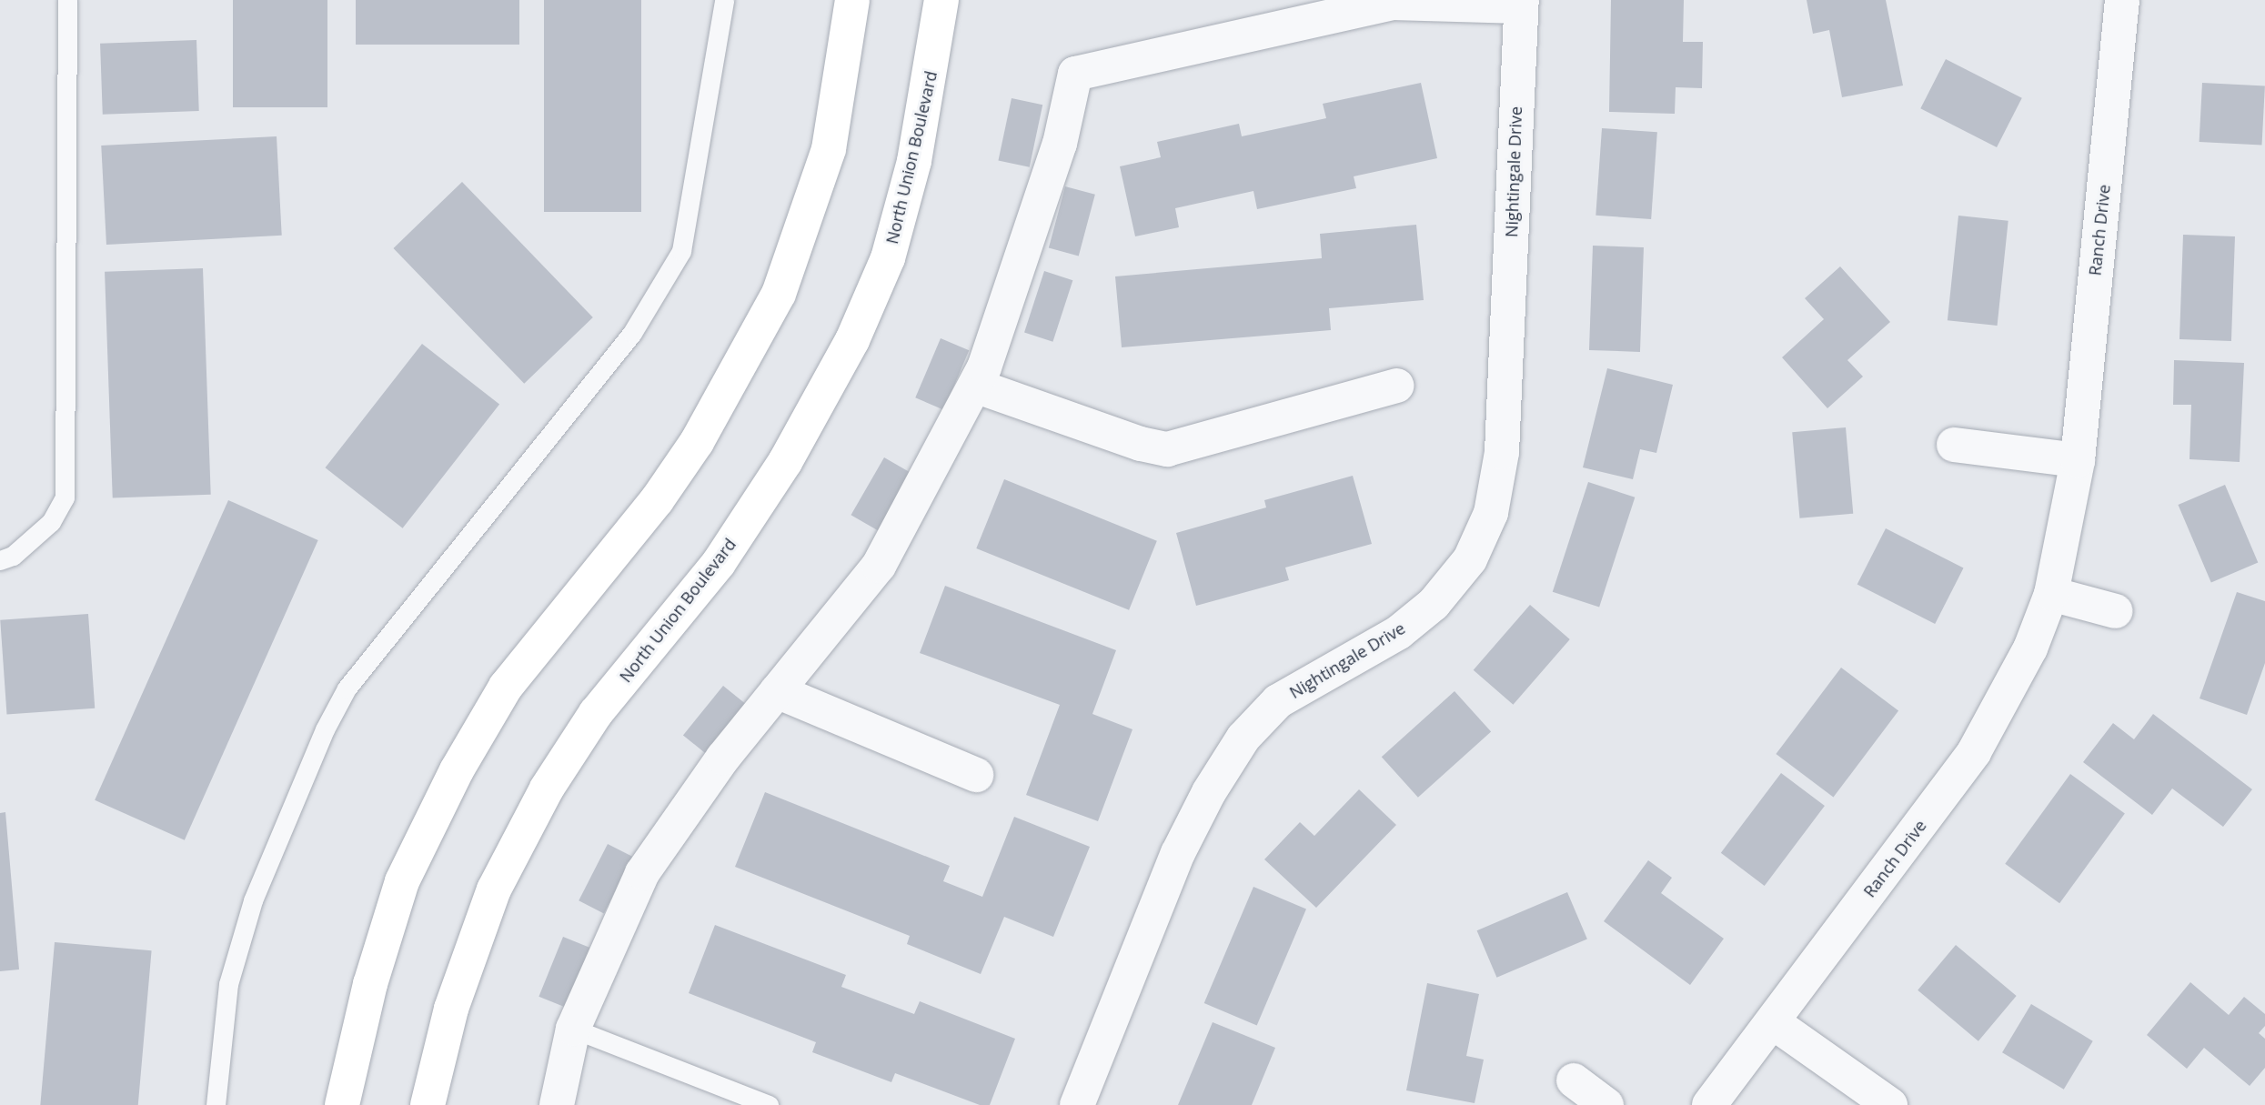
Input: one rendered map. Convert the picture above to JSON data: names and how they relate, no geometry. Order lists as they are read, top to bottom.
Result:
{
  "streets": {
    "main road": ["North Union Boulevard"],
    "street": ["Nightingale Drive", "Ranch Drive"]
  }
}
